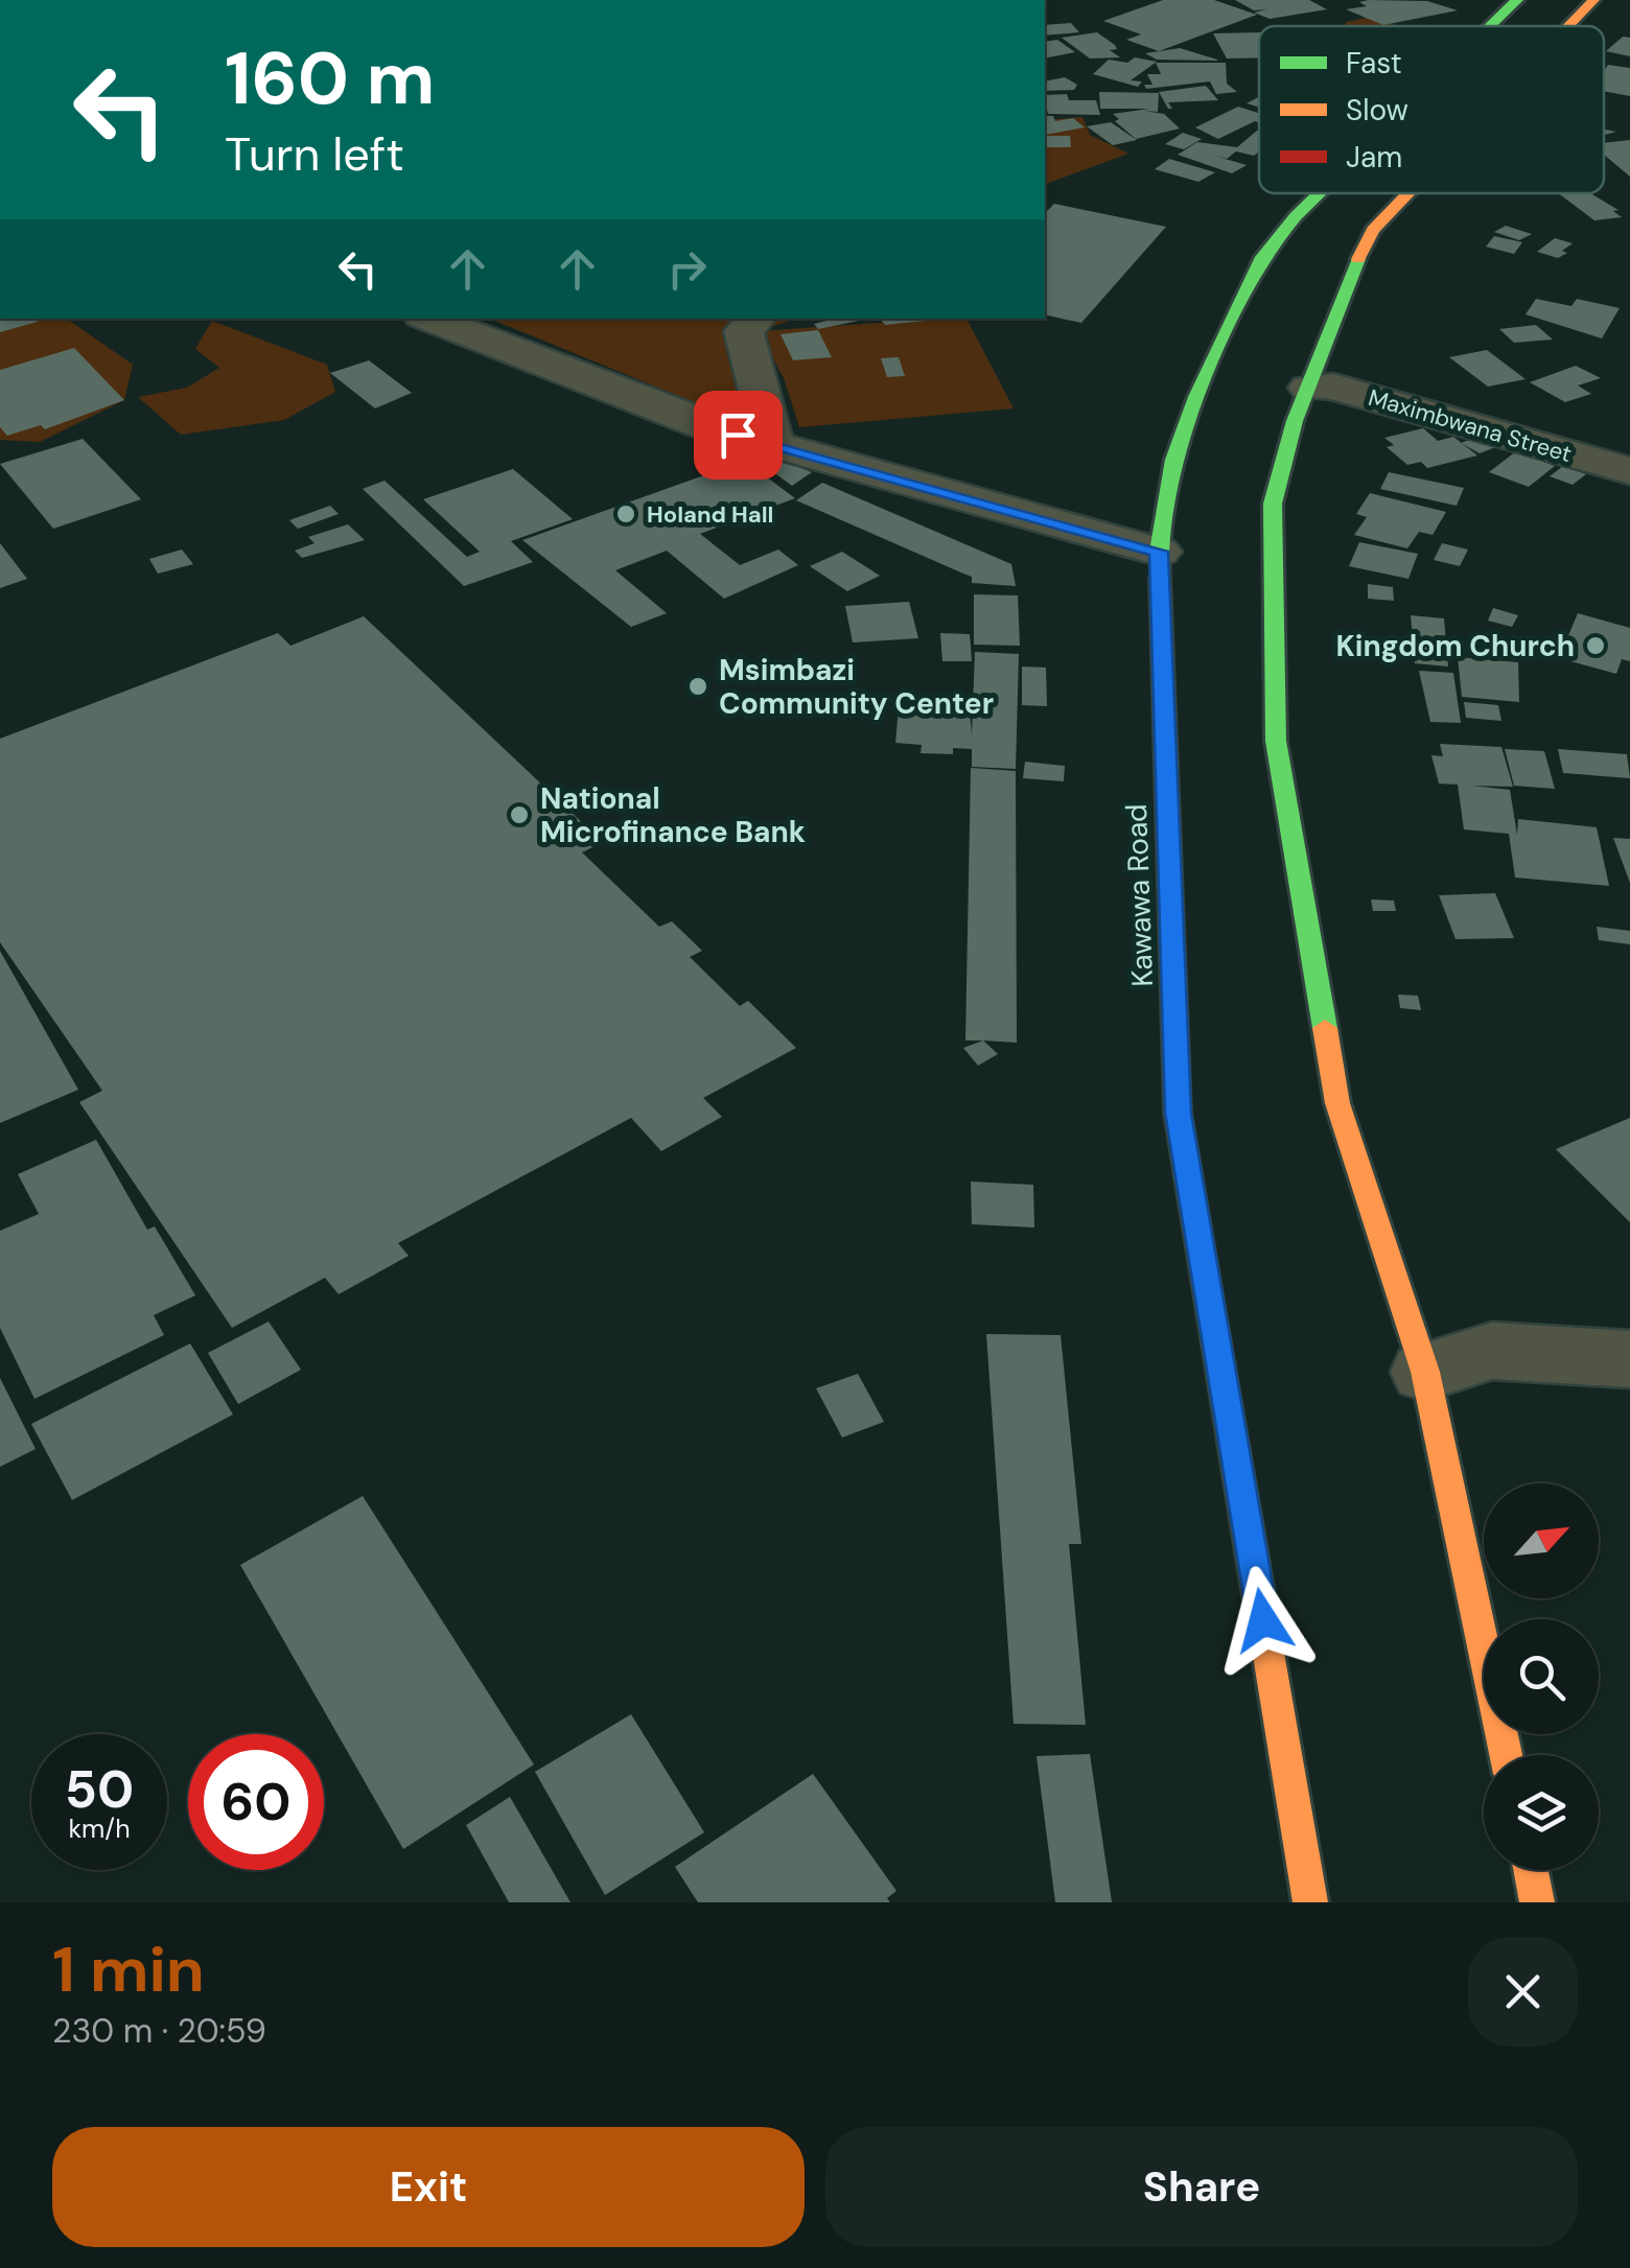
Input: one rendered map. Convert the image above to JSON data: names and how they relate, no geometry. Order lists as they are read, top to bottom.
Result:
{
  "streets": {
    "main road": ["Kawawa Road"],
    "street": ["Maximbwana Street"]
  },
  "places": [
    "Holand Hall",
    "Kingdom Church",
    "Msimbazi Community Center",
    "National Microfinance Bank"
  ],
  "legend": ["Fast", "Slow", "Jam"],
  "north": "top right",
  "page": {
    "turn": ["160 m", "Turn left"],
    "speed": "50 km/h",
    "limit": "60",
    "heading": ["1 min", "230 m · 20:59"],
    "buttons": ["Exit", "Share"]
  }
}
